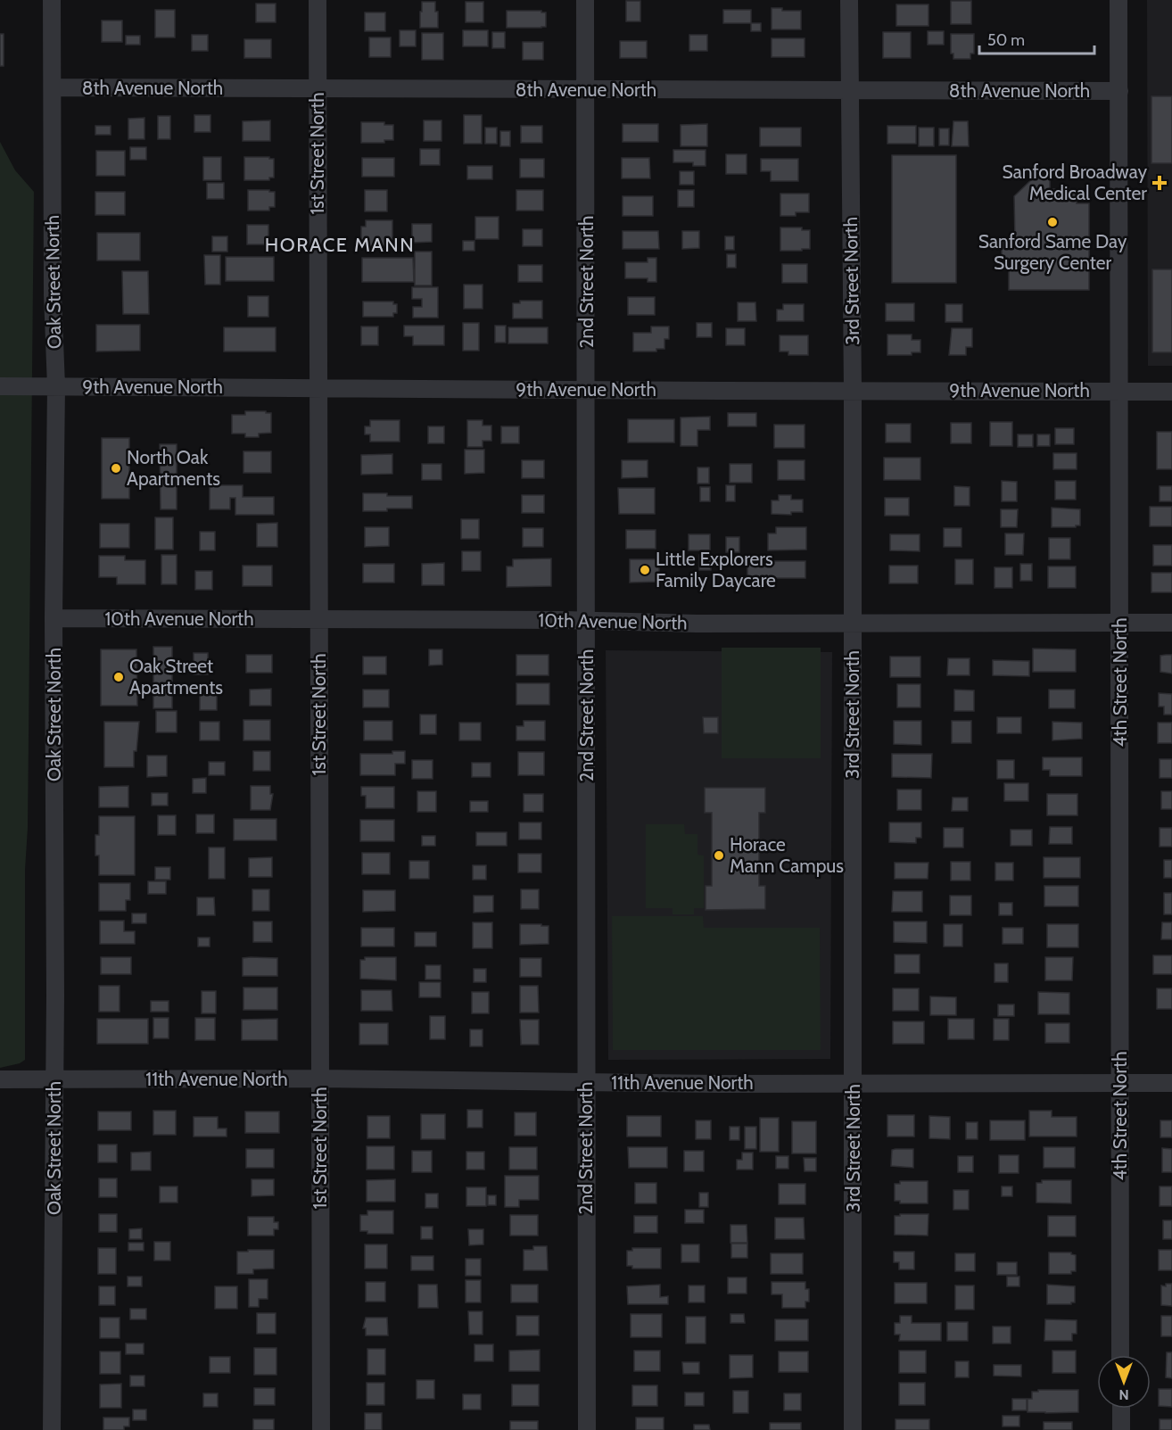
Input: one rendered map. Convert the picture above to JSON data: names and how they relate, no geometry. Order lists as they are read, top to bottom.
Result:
{
  "streets": {
    "street": [
      "8th Avenue North",
      "1st Street North",
      "3rd Street North",
      "Oak Street North",
      "2nd Street North",
      "9th Avenue North",
      "10th Avenue North",
      "4th Street North",
      "11th Avenue North"
    ]
  },
  "crossings": [
    ["8th Avenue North", "1st Street North"],
    ["8th Avenue North", "3rd Street North"],
    ["8th Avenue North", "Oak Street North"],
    ["8th Avenue North", "2nd Street North"],
    ["8th Avenue North", "4th Street North"],
    ["1st Street North", "9th Avenue North"],
    ["1st Street North", "10th Avenue North"],
    ["1st Street North", "11th Avenue North"],
    ["3rd Street North", "9th Avenue North"],
    ["3rd Street North", "10th Avenue North"],
    ["3rd Street North", "11th Avenue North"],
    ["Oak Street North", "9th Avenue North"],
    ["Oak Street North", "10th Avenue North"],
    ["Oak Street North", "11th Avenue North"],
    ["2nd Street North", "9th Avenue North"],
    ["2nd Street North", "10th Avenue North"],
    ["2nd Street North", "11th Avenue North"],
    ["9th Avenue North", "4th Street North"],
    ["10th Avenue North", "4th Street North"],
    ["4th Street North", "11th Avenue North"]
  ],
  "districts": ["HORACE MANN"],
  "places": {
    "health": ["Sanford Broadway Medical Center"],
    "other": [
      "Sanford Same Day Surgery Center",
      "North Oak Apartments",
      "Little Explorers Family Daycare",
      "Oak Street Apartments",
      "Horace Mann Campus"
    ]
  },
  "scale_bar": "50 m",
  "north": "bottom"
}
